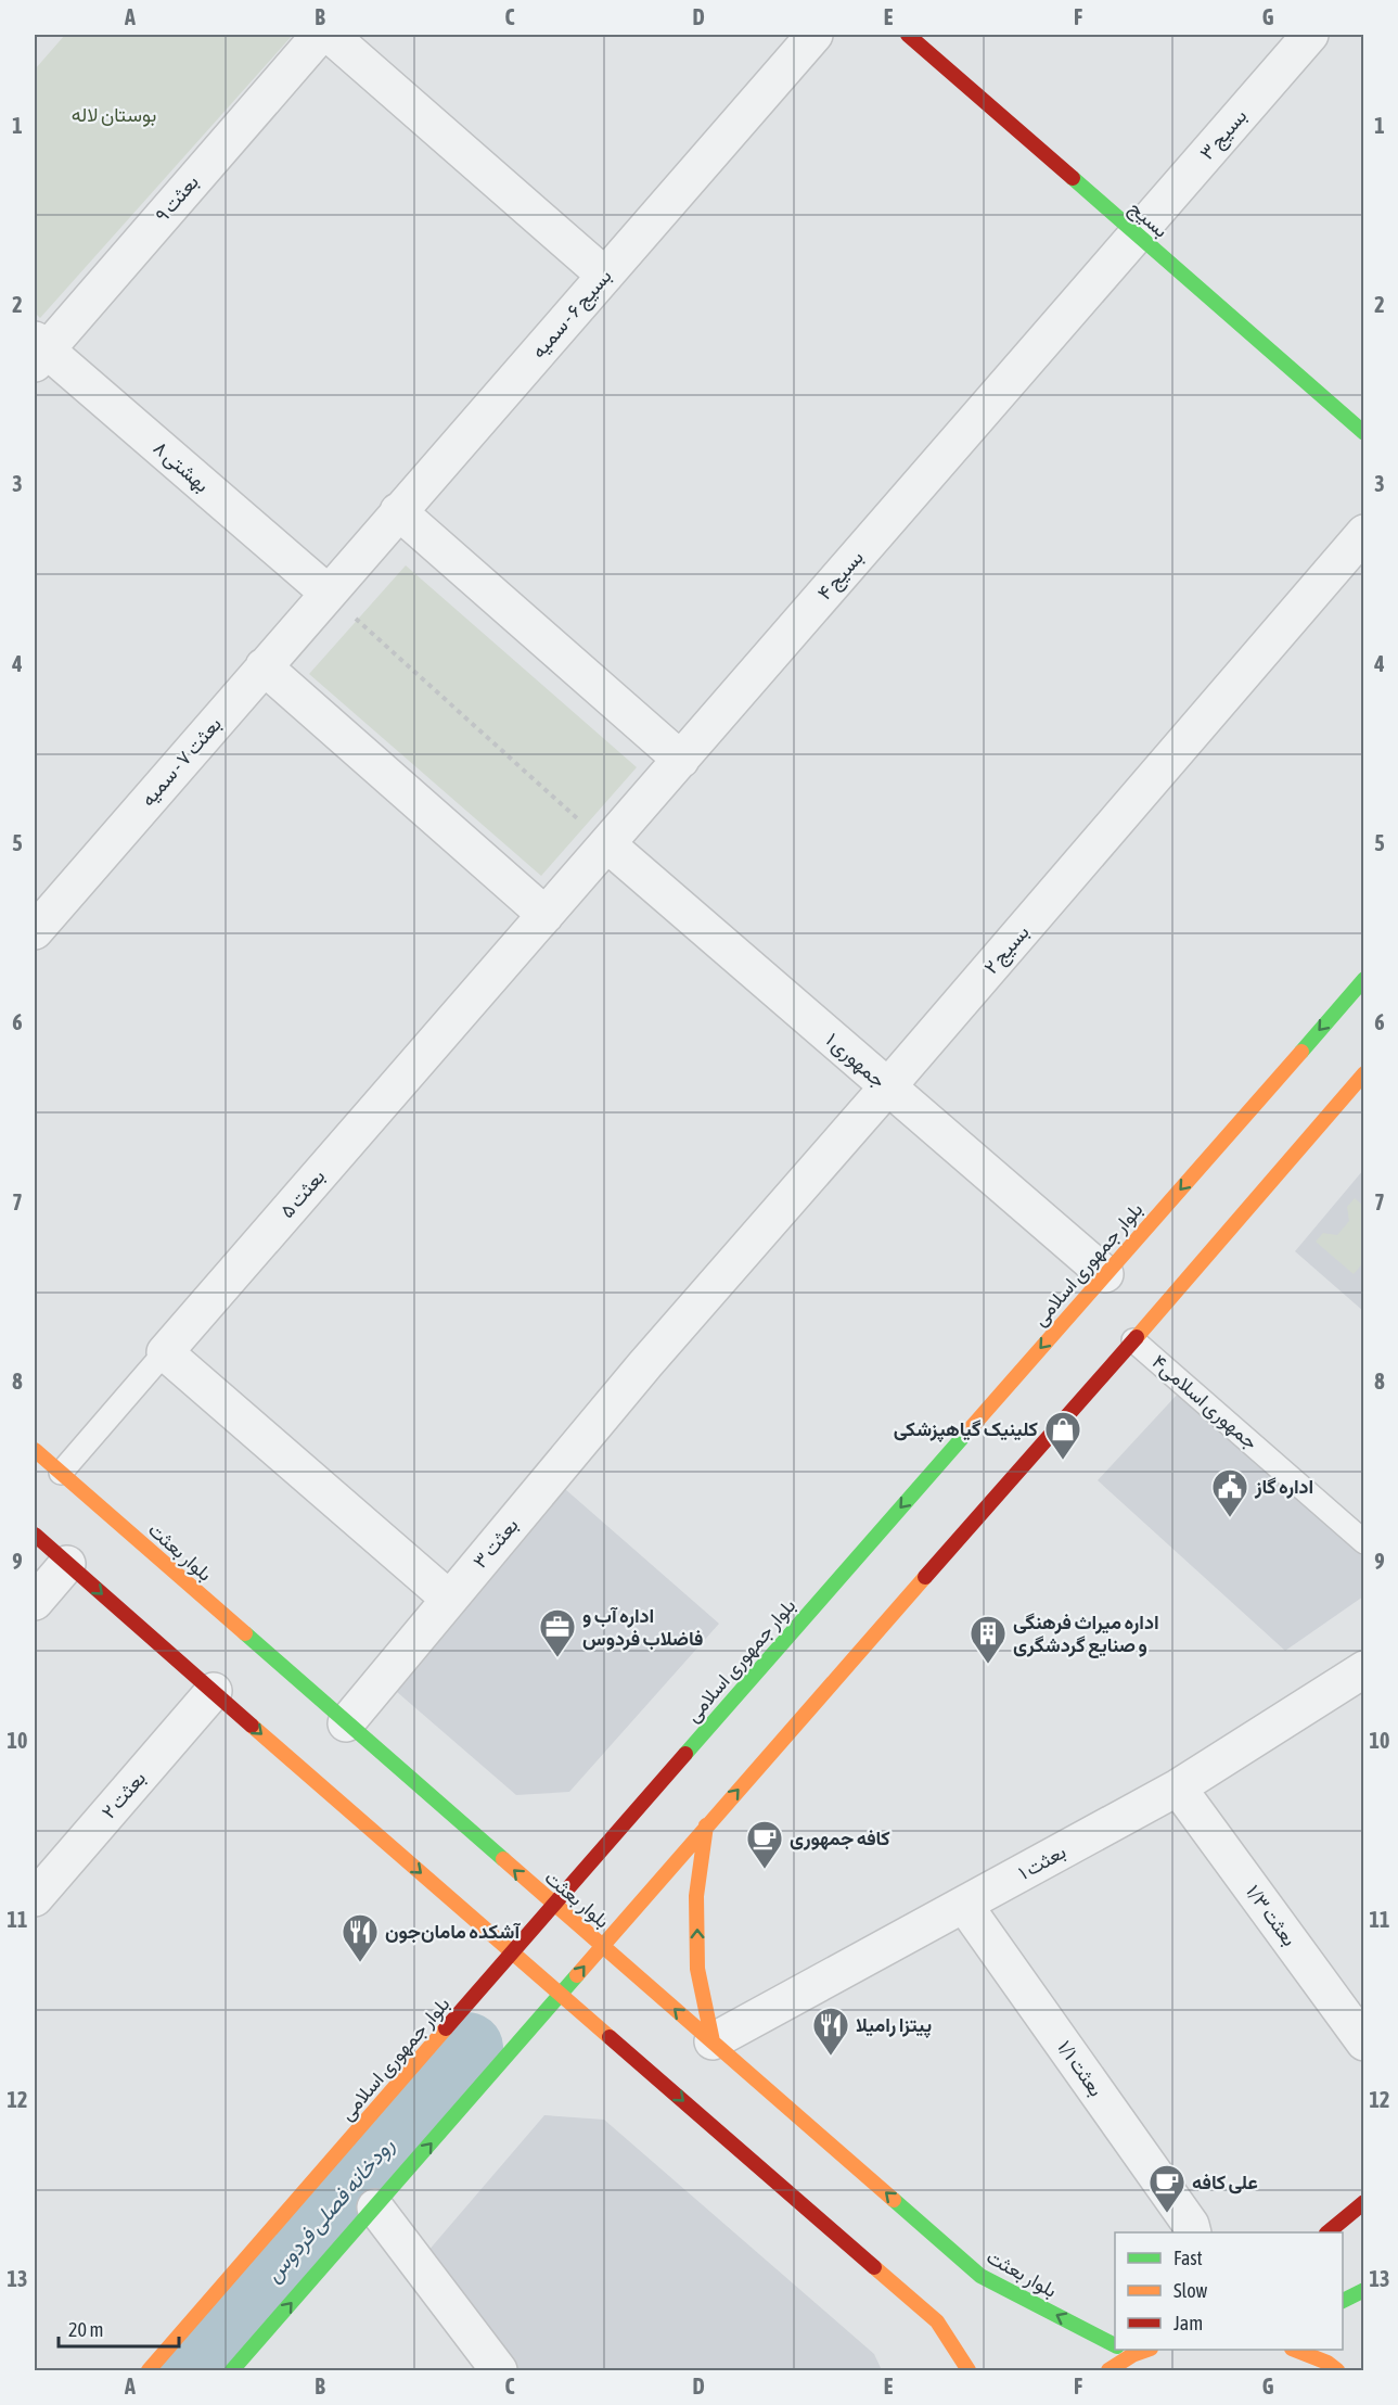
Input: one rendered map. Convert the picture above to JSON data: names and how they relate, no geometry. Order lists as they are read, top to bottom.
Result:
{
  "streets": {
    "main road": ["بسیج", "بلوار جمهوری اسلامی", "بلوار بعثت"],
    "street": [
      "بسیج ۳",
      "بعثت ۹",
      "بسیج ۶ - سمیه",
      "بهشتی ۸",
      "بسیج ۴",
      "بعثت ۷ - سمیه",
      "بسیج ۲",
      "جمهوری ۱",
      "بعثت ۵",
      "بعثت ۳",
      "بعثت ۲",
      "بعثت ۱",
      "بعثت ۱/۳",
      "بعثت ۱/۱"
    ],
    "lane": ["جمهوری اسلامی۴"]
  },
  "crossings": [
    ["بسیج ۳", "بسیج"],
    ["بسیج ۳", "بسیج ۴"],
    ["بعثت ۹", "بهشتی ۸"],
    ["بسیج", "بسیج ۴"],
    ["بسیج ۶ - سمیه", "بهشتی ۸"],
    ["بسیج ۶ - سمیه", "بعثت ۷ - سمیه"],
    ["بهشتی ۸", "بعثت ۷ - سمیه"],
    ["بسیج ۴", "جمهوری ۱"],
    ["بسیج ۴", "بعثت ۵"],
    ["بسیج ۲", "جمهوری ۱"],
    ["بسیج ۲", "بعثت ۳"],
    ["جمهوری ۱", "بلوار جمهوری اسلامی"],
    ["بعثت ۵", "بلوار بعثت"],
    ["بلوار جمهوری اسلامی", "بلوار بعثت"],
    ["بعثت ۳", "بلوار بعثت"],
    ["بلوار بعثت", "بعثت ۱"],
    ["بعثت ۱", "بعثت ۱/۳"],
    ["بعثت ۱", "بعثت ۱/۱"]
  ],
  "water": ["رودخانه فصلی فردوس"],
  "parks": ["بوستان لاله"],
  "places": {
    "shop": ["کلینیک گیاهپزشکی"],
    "public building": ["اداره گاز"],
    "office": ["اداره آب و فاضلاب فردوس"],
    "building": ["اداره میراث فرهنگی و صنایع گردشگری"],
    "cafe": ["کافه جمهوری", "علی کافه"],
    "restaurant": ["آشکده مامان‌جون", "پیتزا رامیلا"]
  },
  "legend": ["Fast", "Slow", "Jam"],
  "scale_bar": "20 m",
  "grid": {
    "columns": [
      "A",
      "B",
      "C",
      "D",
      "E",
      "F",
      "G"
    ],
    "rows": [
      "1",
      "2",
      "3",
      "4",
      "5",
      "6",
      "7",
      "8",
      "9",
      "10",
      "11",
      "12",
      "13"
    ]
  }
}
